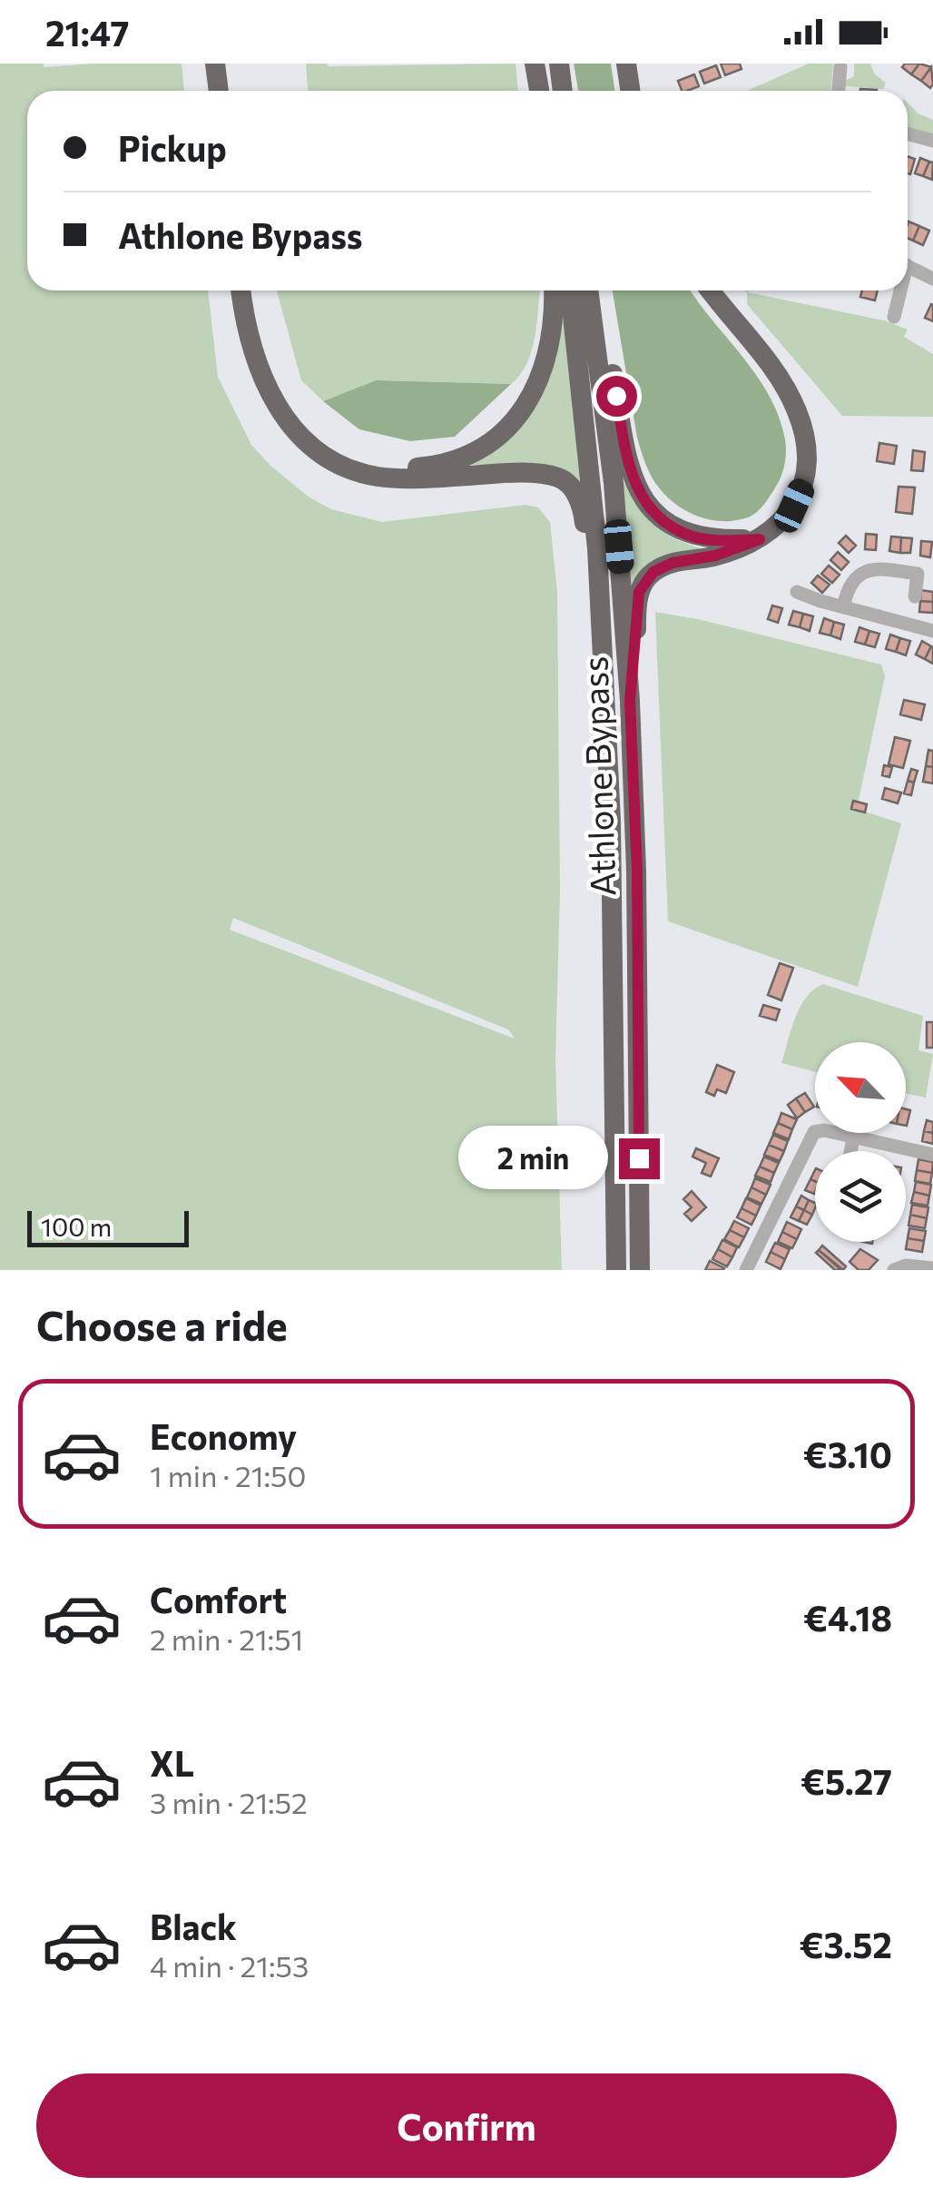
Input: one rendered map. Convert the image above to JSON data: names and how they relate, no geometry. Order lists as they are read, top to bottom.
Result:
{
  "streets": {
    "highway": ["Athlone Bypass"]
  },
  "scale_bar": "100 m",
  "north": "top left",
  "page": {
    "status": "21:47",
    "banner": ["Pickup", "Athlone Bypass"],
    "bubble": "2 min",
    "scale": "100 m",
    "heading": "Choose a ride",
    "list": [
      {
        "name": "Economy",
        "note": "1 min · 21:50",
        "value": "€3.10"
      },
      {
        "name": "Comfort",
        "note": "2 min · 21:51",
        "value": "€4.18"
      },
      {
        "name": "XL",
        "note": "3 min · 21:52",
        "value": "€5.27"
      },
      {
        "name": "Black",
        "note": "4 min · 21:53",
        "value": "€3.52"
      }
    ],
    "buttons": "Confirm"
  }
}
